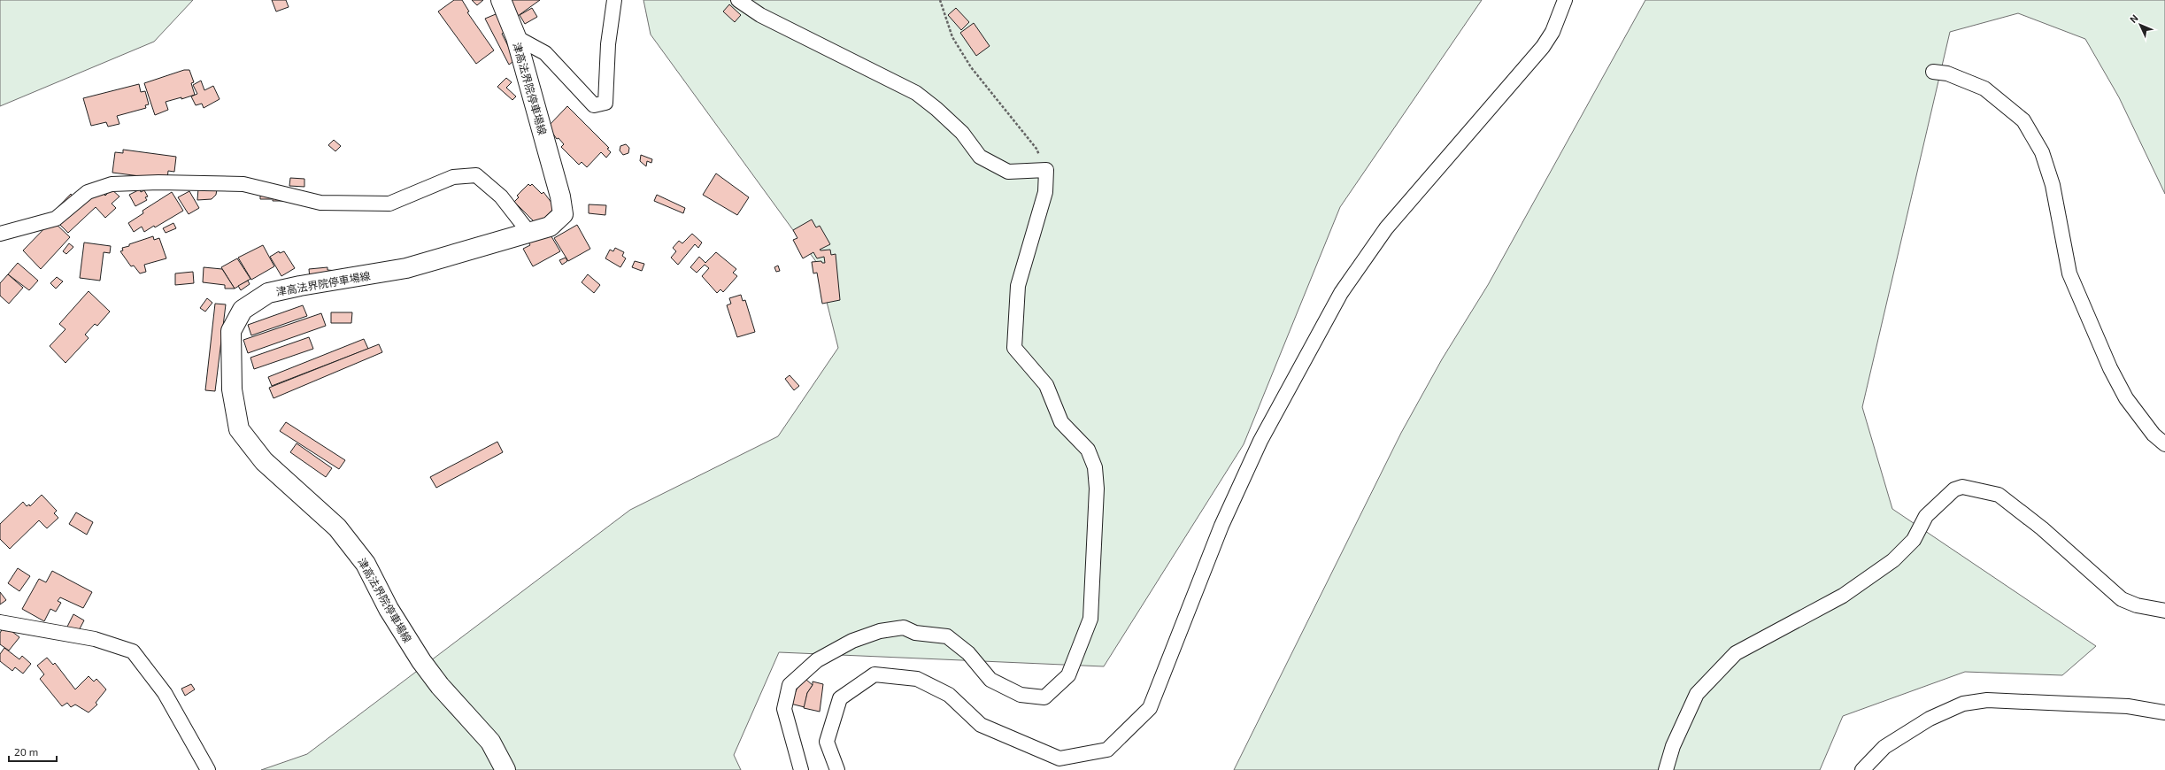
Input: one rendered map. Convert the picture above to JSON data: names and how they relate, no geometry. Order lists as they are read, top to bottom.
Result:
{
  "streets": {
    "main road": ["津高法界院停車場線"]
  },
  "scale_bar": "20 m",
  "north": "top left"
}
